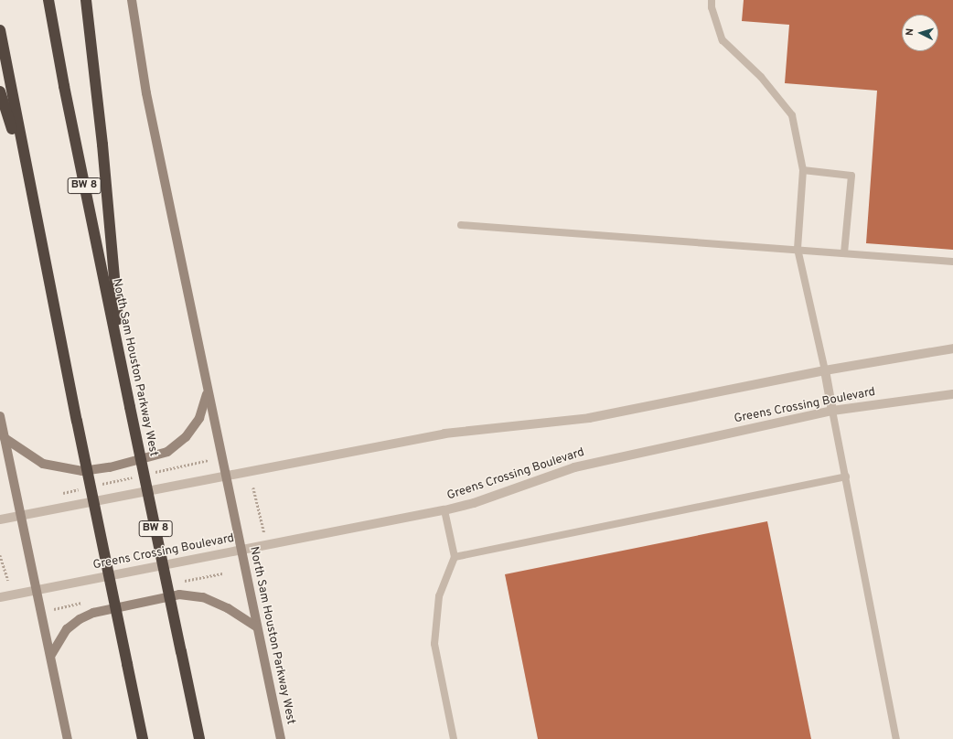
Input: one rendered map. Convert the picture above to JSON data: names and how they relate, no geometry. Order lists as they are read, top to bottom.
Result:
{
  "streets": {
    "highway": ["BW 8", "North Sam Houston Parkway West"],
    "street": ["Greens Crossing Boulevard"]
  },
  "crossings": [
    ["North Sam Houston Parkway West", "Greens Crossing Boulevard"]
  ],
  "north": "left"
}
